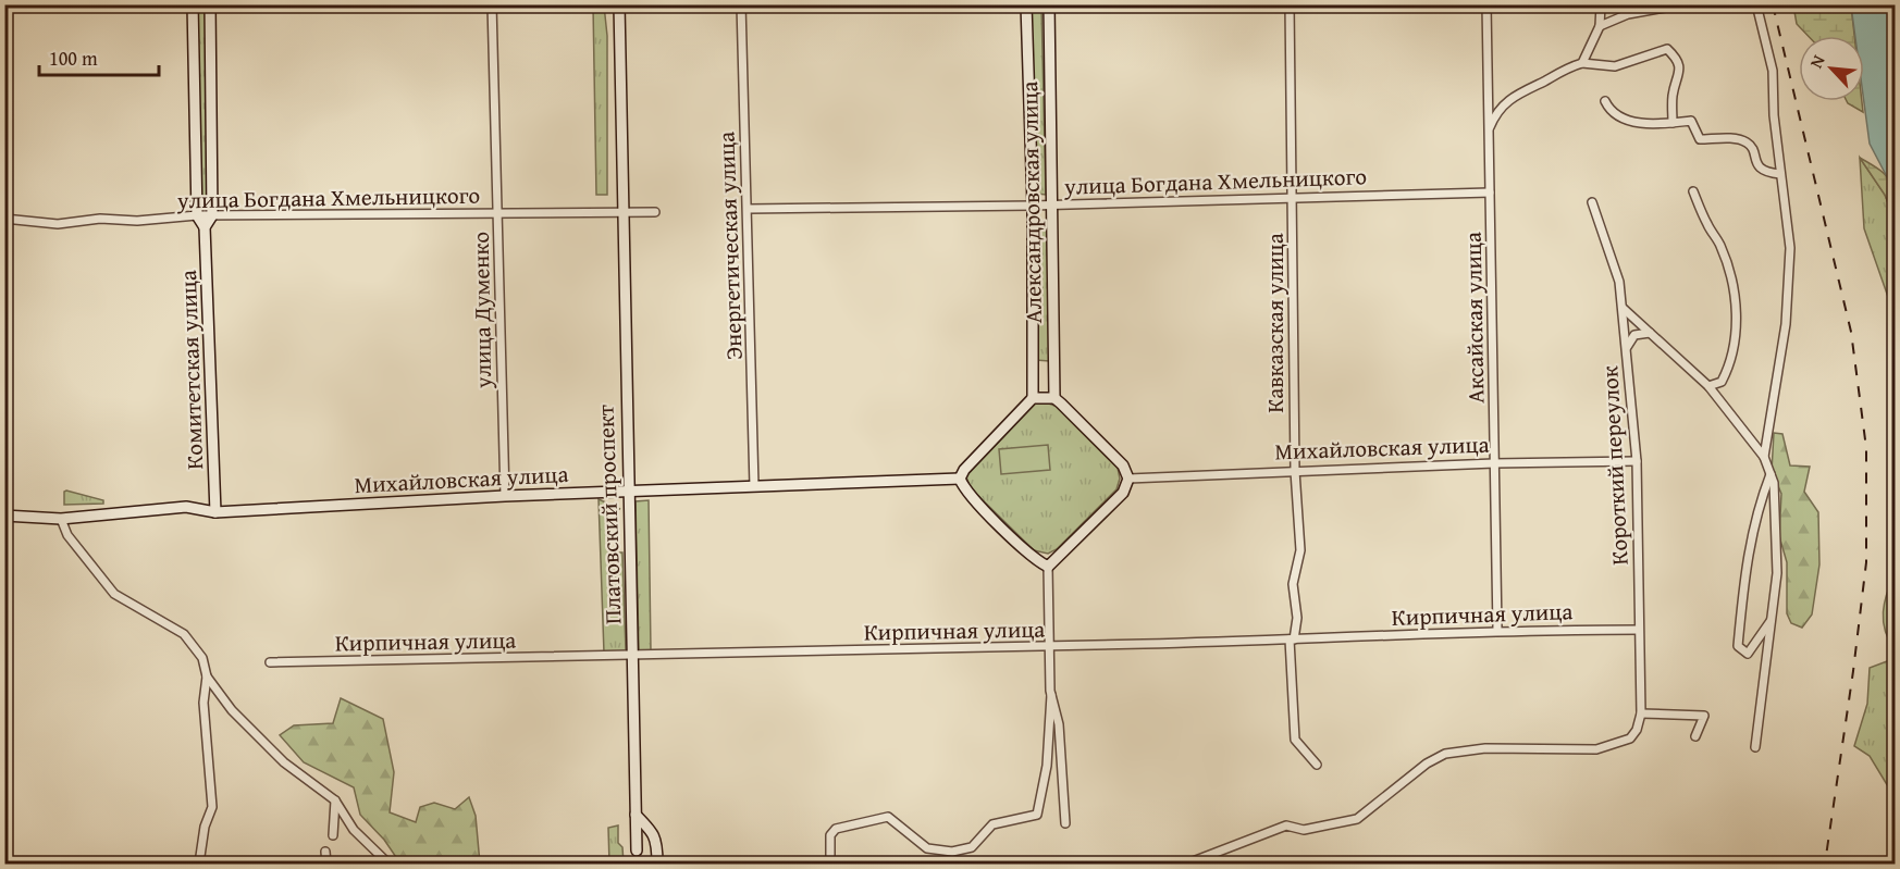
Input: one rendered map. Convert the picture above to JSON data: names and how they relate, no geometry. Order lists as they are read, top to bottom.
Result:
{
  "streets": {
    "street": [
      "улица Богдана Хмельницкого",
      "Александровская улица",
      "Энергетическая улица",
      "улица Думенко",
      "Аксайская улица",
      "Кавказская улица",
      "Комитетская улица",
      "Михайловская улица",
      "Короткий переулок",
      "Платовский проспект",
      "Кирпичная улица"
    ]
  },
  "crossings": [
    ["улица Богдана Хмельницкого", "Александровская улица"],
    ["улица Богдана Хмельницкого", "Энергетическая улица"],
    ["улица Богдана Хмельницкого", "улица Думенко"],
    ["улица Богдана Хмельницкого", "Аксайская улица"],
    ["улица Богдана Хмельницкого", "Кавказская улица"],
    ["улица Богдана Хмельницкого", "Платовский проспект"],
    ["Энергетическая улица", "Михайловская улица"],
    ["улица Думенко", "Михайловская улица"],
    ["Аксайская улица", "Михайловская улица"],
    ["Аксайская улица", "Кирпичная улица"],
    ["Кавказская улица", "Михайловская улица"],
    ["Кавказская улица", "Кирпичная улица"],
    ["Комитетская улица", "Михайловская улица"],
    ["Михайловская улица", "Короткий переулок"],
    ["Михайловская улица", "Платовский проспект"],
    ["Короткий переулок", "Кирпичная улица"],
    ["Платовский проспект", "Кирпичная улица"]
  ],
  "scale_bar": "100 m",
  "north": "top left"
}
